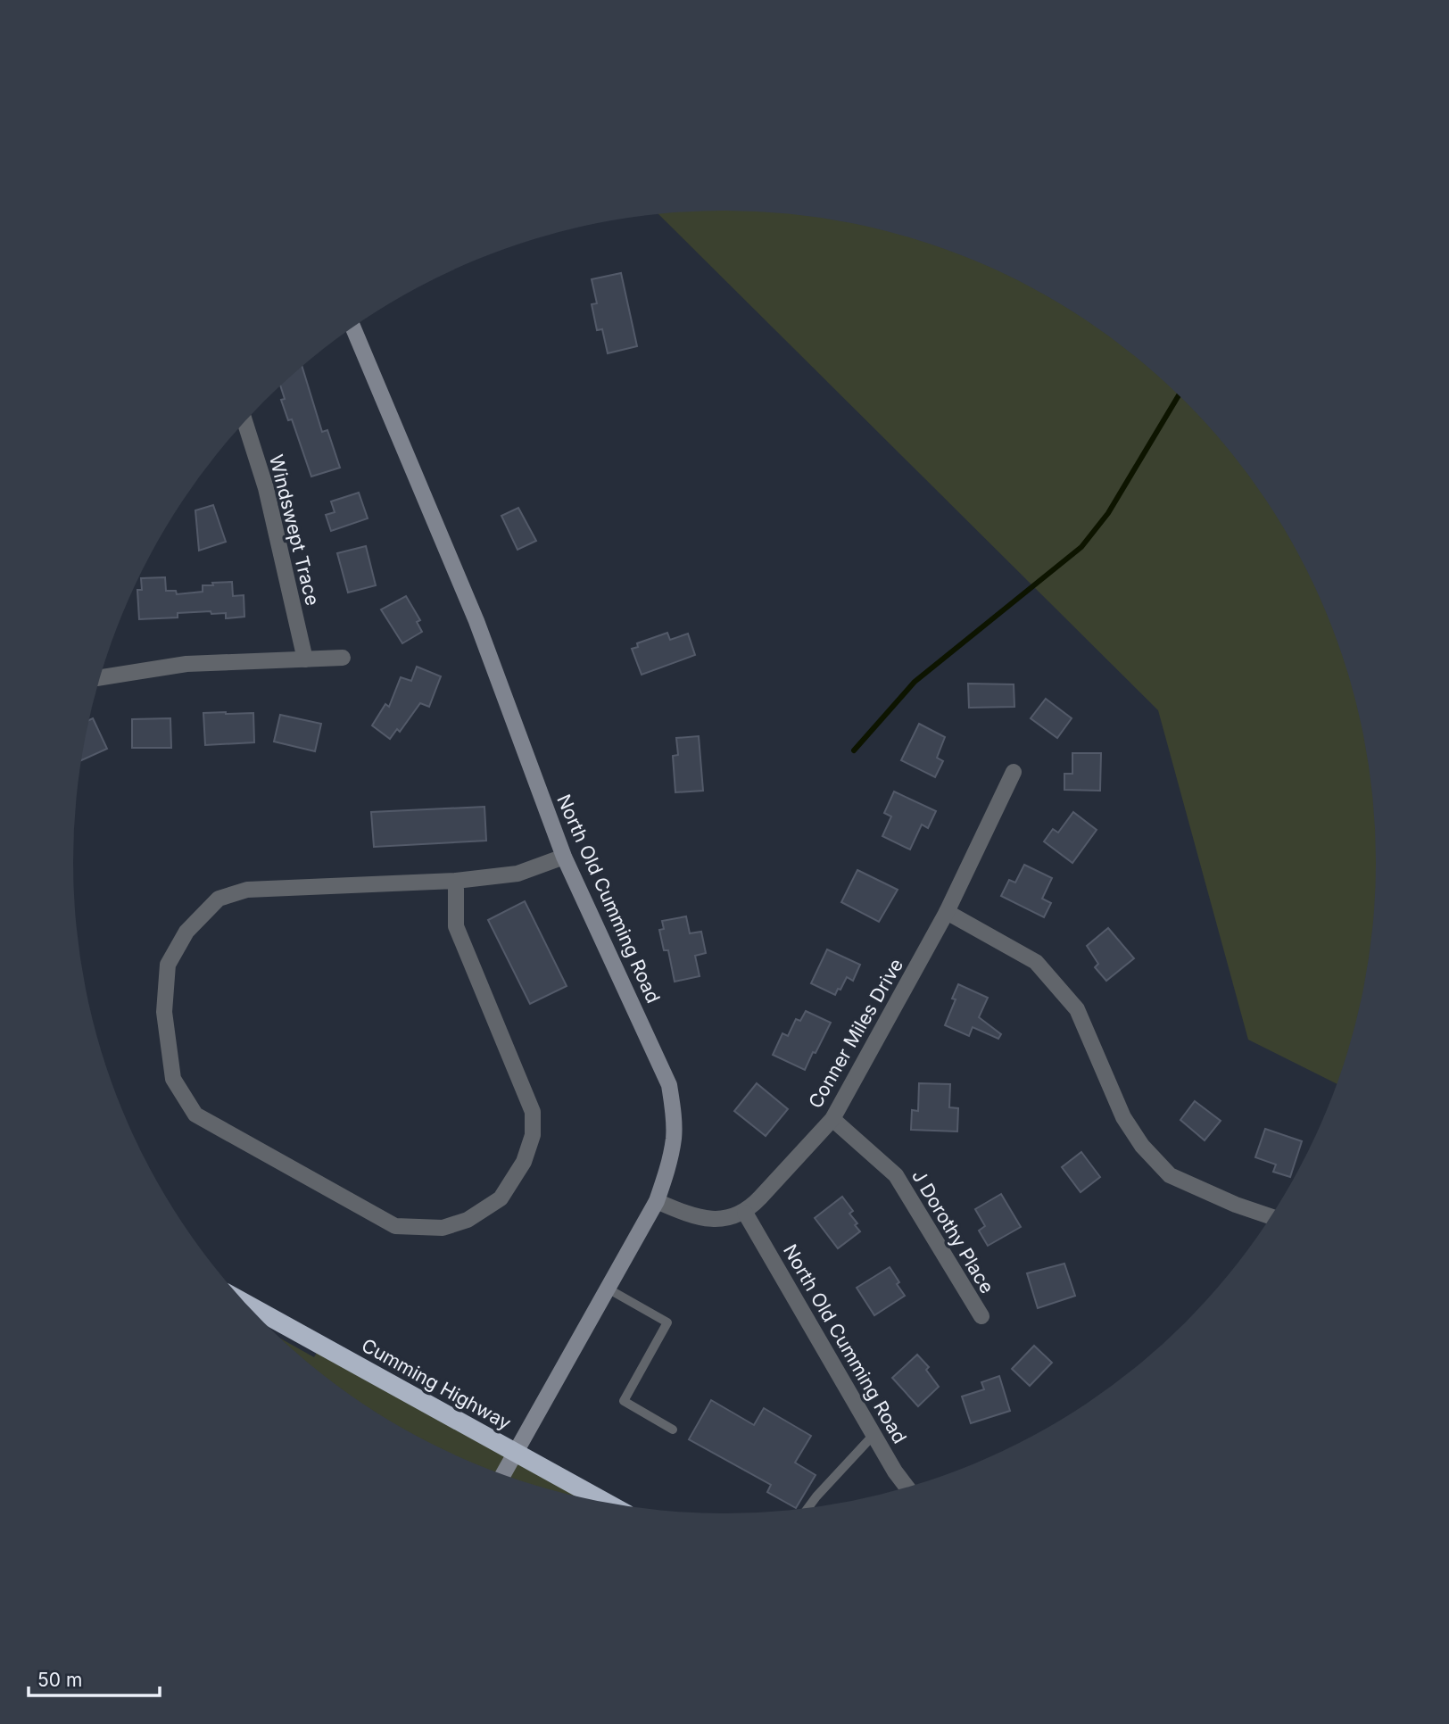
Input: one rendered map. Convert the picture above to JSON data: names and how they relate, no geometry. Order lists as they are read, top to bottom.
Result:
{
  "streets": {
    "highway": ["Cumming Highway"],
    "street": [
      "Windswept Trace",
      "North Old Cumming Road",
      "Conner Miles Drive",
      "J Dorothy Place"
    ]
  },
  "crossings": [
    ["North Old Cumming Road", "Conner Miles Drive"],
    ["North Old Cumming Road", "Cumming Highway"],
    ["Conner Miles Drive", "J Dorothy Place"]
  ],
  "scale_bar": "50 m"
}
